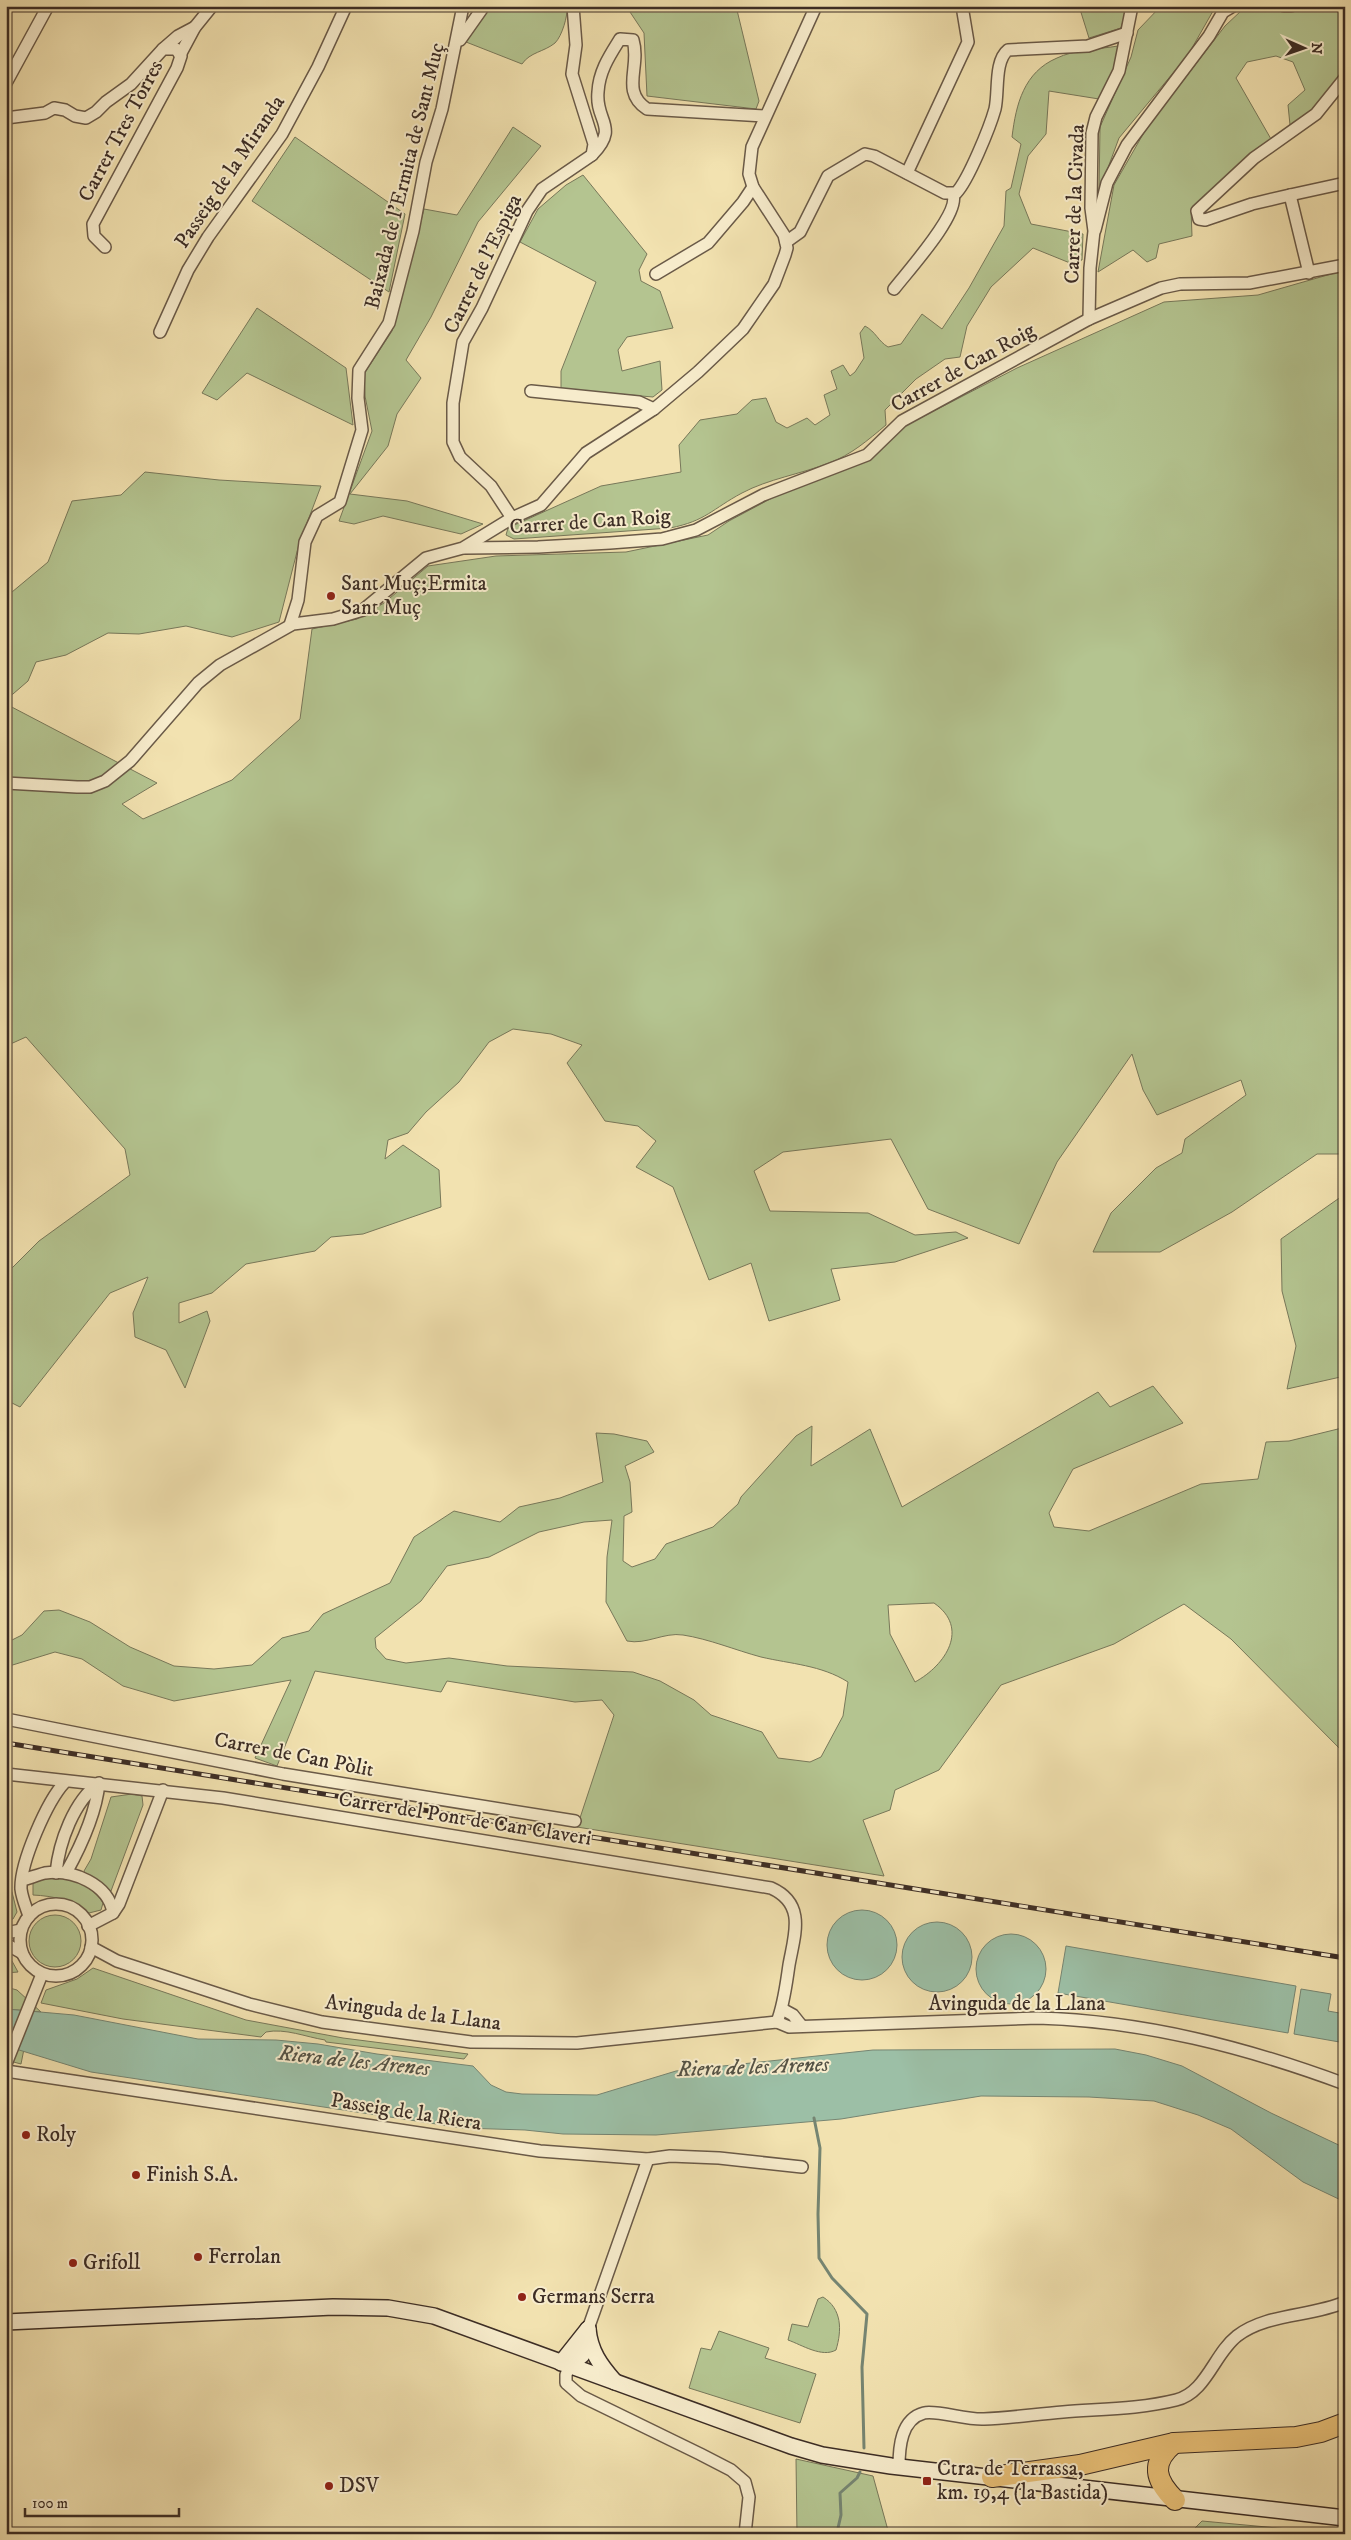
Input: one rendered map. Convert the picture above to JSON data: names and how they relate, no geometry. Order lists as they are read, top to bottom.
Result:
{
  "streets": {
    "street": [
      "Carrer Tres Torres",
      "Passeig de la Miranda",
      "Baixada de l'Ermita de Sant Muç",
      "Carrer de la Civada",
      "Carrer de l'Espiga",
      "Carrer de Can Roig",
      "Carrer de Can Pòlit",
      "Carrer del Pont de Can Claveri",
      "Avinguda de la Llana",
      "Passeig de la Riera"
    ]
  },
  "crossings": [
    ["Carrer de la Civada", "Carrer de Can Roig"],
    ["Carrer del Pont de Can Claveri", "Avinguda de la Llana"]
  ],
  "water": ["Riera de les Arenes"],
  "places": {
    "other": [
      "Sant Muç;Ermita Sant Muç",
      "Roly",
      "Finish S.A.",
      "Ferrolan",
      "Grifoll",
      "Germans Serra",
      "DSV"
    ],
    "transit": ["Ctra. de Terrassa, km. 19,4 (la Bastida)"]
  },
  "scale_bar": "100 m",
  "north": "right"
}
